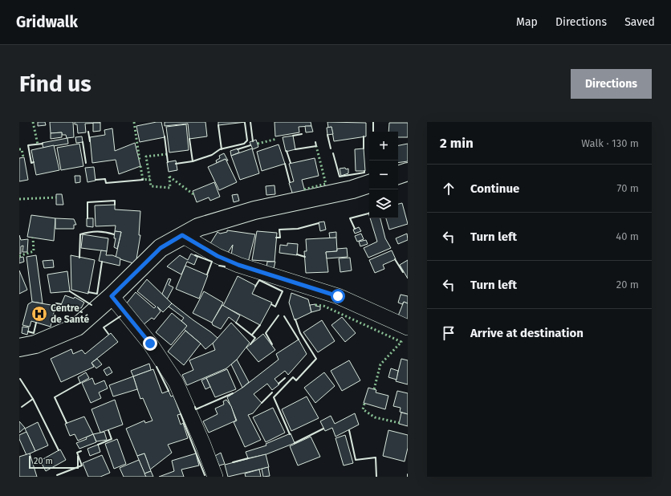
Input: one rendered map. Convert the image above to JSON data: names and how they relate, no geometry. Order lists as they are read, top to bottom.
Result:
{
  "places": {
    "hospital": ["Centre de Santé"]
  },
  "scale_bar": "20 m",
  "page": {
    "header": "Gridwalk",
    "nav": ["Map", "Directions", "Saved"],
    "buttons": "Directions",
    "title": "Find us",
    "heading": ["2 min", "Walk · 130 m"],
    "map_buttons": ["+", "−"],
    "list": [
      ["Continue", "70 m"],
      ["Turn left", "40 m"],
      ["Turn left", "20 m"],
      "Arrive at destination"
    ],
    "scale": "20 m"
  }
}
